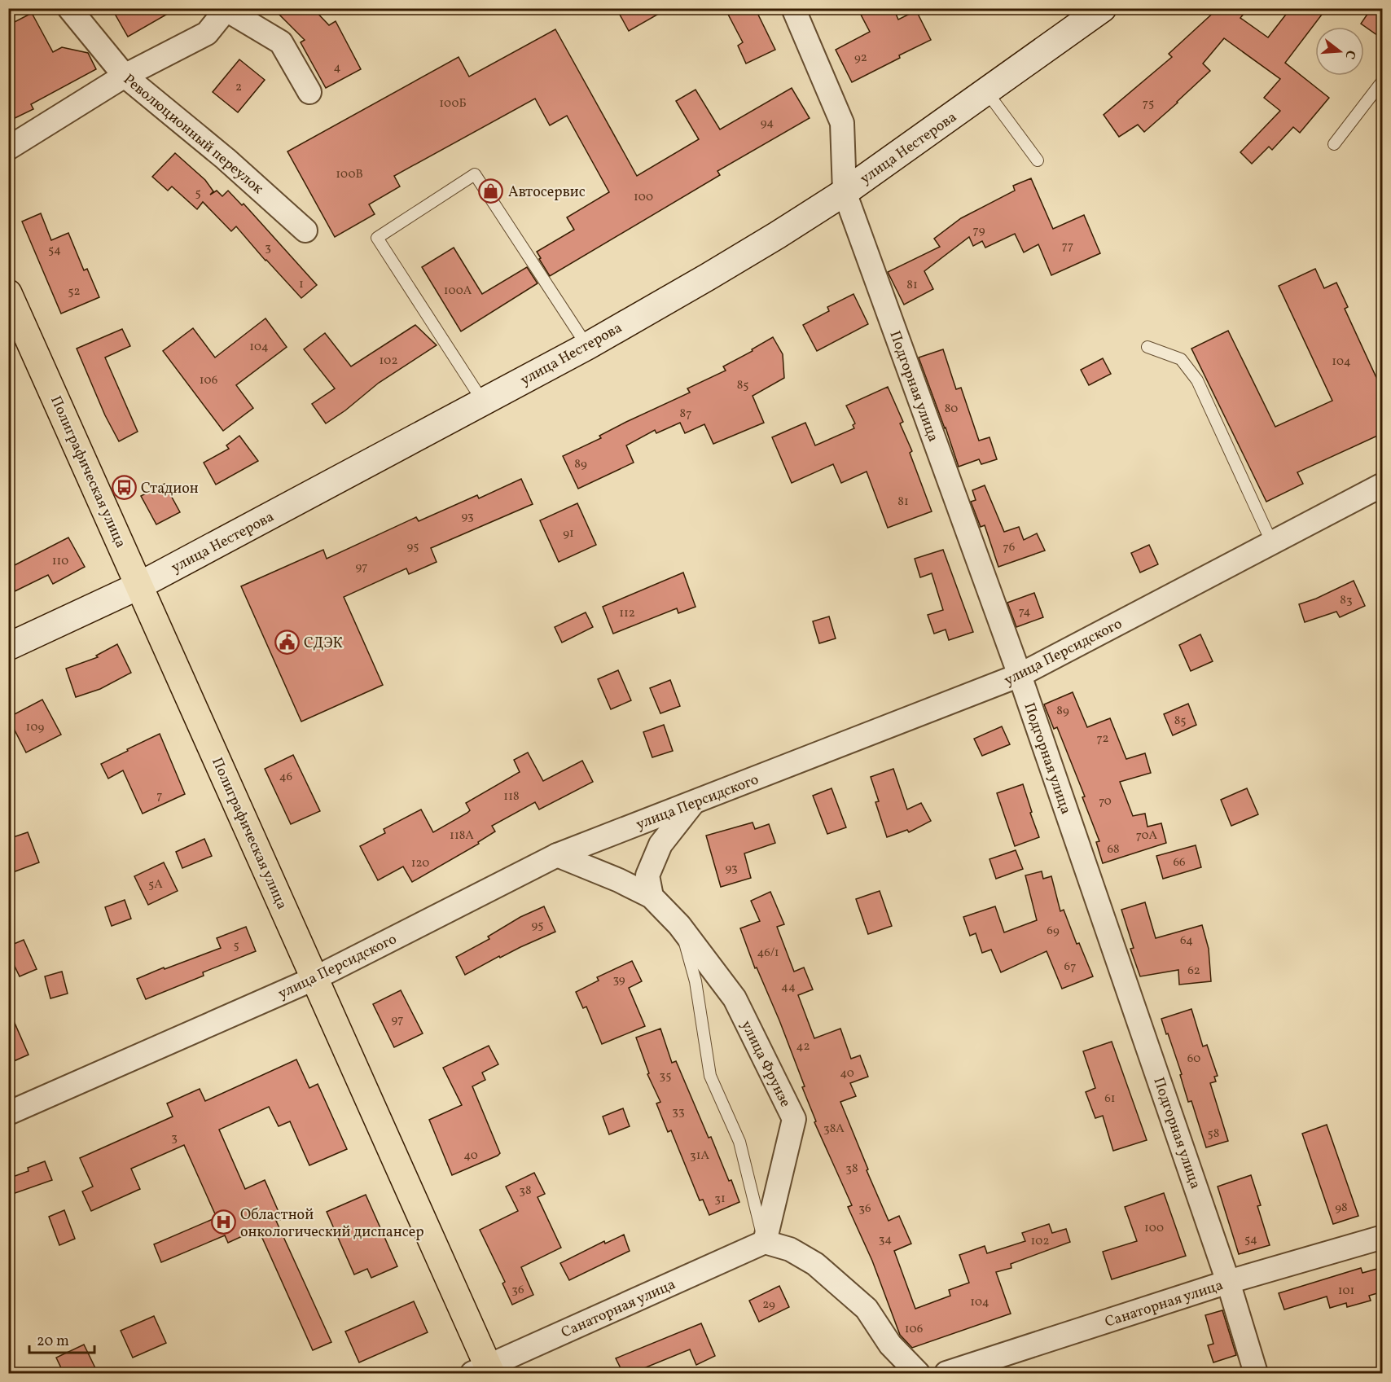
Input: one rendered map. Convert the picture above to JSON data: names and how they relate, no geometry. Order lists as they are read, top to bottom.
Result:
{
  "streets": {
    "main road": ["улица Нестерова", "Полиграфическая улица"],
    "street": [
      "Революционный переулок",
      "Подгорная улица",
      "улица Персидского",
      "улица Фрунзе",
      "Санаторная улица"
    ]
  },
  "crossings": [
    ["улица Нестерова", "Подгорная улица"],
    ["улица Нестерова", "Полиграфическая улица"],
    ["Подгорная улица", "улица Персидского"],
    ["Подгорная улица", "Санаторная улица"],
    ["Полиграфическая улица", "улица Персидского"],
    ["Полиграфическая улица", "Санаторная улица"],
    ["улица Персидского", "улица Фрунзе"],
    ["улица Фрунзе", "Санаторная улица"]
  ],
  "places": {
    "shop": ["Автосервис"],
    "bus stop": ["Стадион"],
    "public building": ["СДЭК"],
    "hospital": ["Областной онкологический диспансер"]
  },
  "house_numbers": [
    "92",
    "4",
    "2",
    "100Б",
    "75",
    "94",
    "100В",
    "5",
    "100",
    "79",
    "77",
    "3",
    "54",
    "1",
    "81",
    "100А",
    "52",
    "104",
    "102",
    "104",
    "106",
    "85",
    "80",
    "87",
    "89",
    "81",
    "93",
    "91",
    "95",
    "76",
    "110",
    "97",
    "83",
    "74",
    "112",
    "89",
    "85",
    "109",
    "72",
    "46",
    "7",
    "118",
    "70",
    "118А",
    "70А",
    "68",
    "66",
    "120",
    "93",
    "5А",
    "95",
    "69",
    "64",
    "5",
    "46/1",
    "67",
    "62",
    "39",
    "44",
    "97",
    "42",
    "60",
    "40",
    "35",
    "61",
    "33",
    "38А",
    "58",
    "3",
    "40",
    "31А",
    "38",
    "38",
    "31",
    "98",
    "36",
    "100",
    "34",
    "54",
    "102",
    "36",
    "101",
    "104",
    "29",
    "106"
  ],
  "scale_bar": "20 m",
  "north": "right"
}
